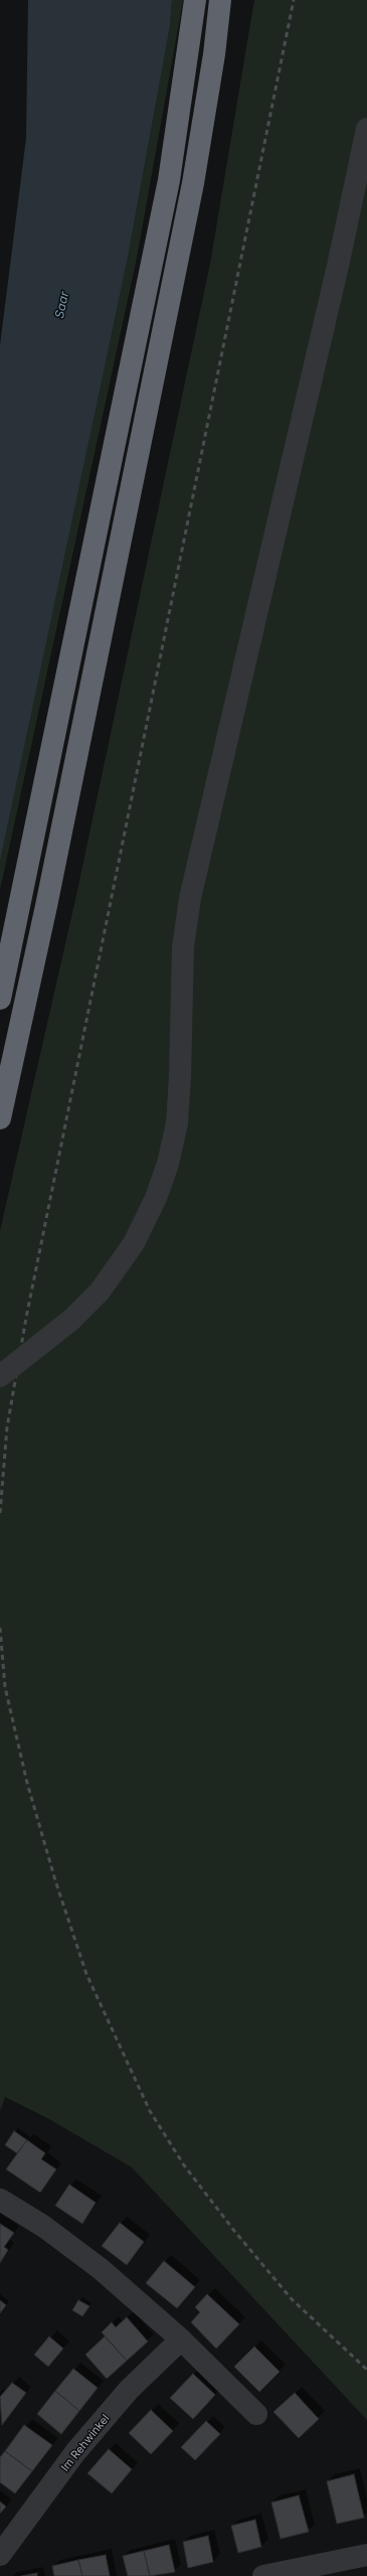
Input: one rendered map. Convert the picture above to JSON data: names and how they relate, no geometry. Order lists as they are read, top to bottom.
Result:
{
  "streets": {
    "street": ["Im Rehwinkel"]
  },
  "water": ["Saar"]
}
